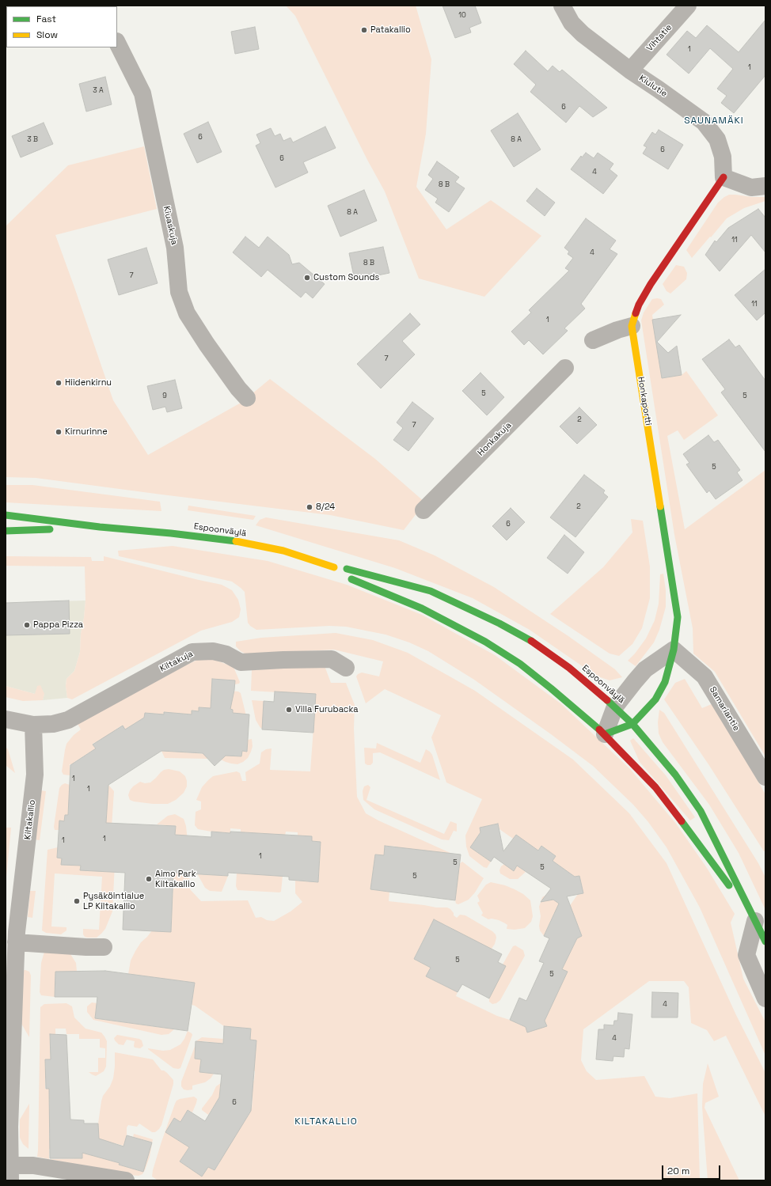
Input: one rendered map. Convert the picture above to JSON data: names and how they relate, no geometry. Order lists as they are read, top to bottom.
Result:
{
  "streets": {
    "main road": ["Honkaportti", "Espoonväylä"],
    "street": [
      "Vihtatie",
      "Kiulutie",
      "Kiuaskuja",
      "Honkakuja",
      "Kiltakuja",
      "Samariantie",
      "Kiltakallio"
    ]
  },
  "crossings": [
    ["Vihtatie", "Kiulutie"],
    ["Kiulutie", "Honkaportti"],
    ["Honkaportti", "Espoonväylä"],
    ["Honkaportti", "Samariantie"],
    ["Kiltakuja", "Kiltakallio"]
  ],
  "districts": ["SAUNAMÄKI", "KILTAKALLIO"],
  "places": [
    "Patakallio",
    "Custom Sounds",
    "Hiidenkirnu",
    "Kirnurinne",
    "8/24",
    "Pappa Pizza",
    "Villa Furubacka",
    "Aimo Park Kiltakallio",
    "Pysäköintialue LP Kiltakallio"
  ],
  "house_numbers": [
    "10",
    "1",
    "1",
    "3 A",
    "6",
    "6",
    "3 B",
    "8 A",
    "6",
    "6",
    "4",
    "8 B",
    "8 A",
    "11",
    "4",
    "8 B",
    "7",
    "11",
    "1",
    "7",
    "5",
    "9",
    "5",
    "2",
    "7",
    "5",
    "2",
    "6",
    "1",
    "1",
    "1",
    "1",
    "1",
    "5",
    "5",
    "5",
    "5",
    "5",
    "4",
    "4",
    "6"
  ],
  "legend": ["Fast", "Slow"],
  "scale_bar": "20 m"
}
